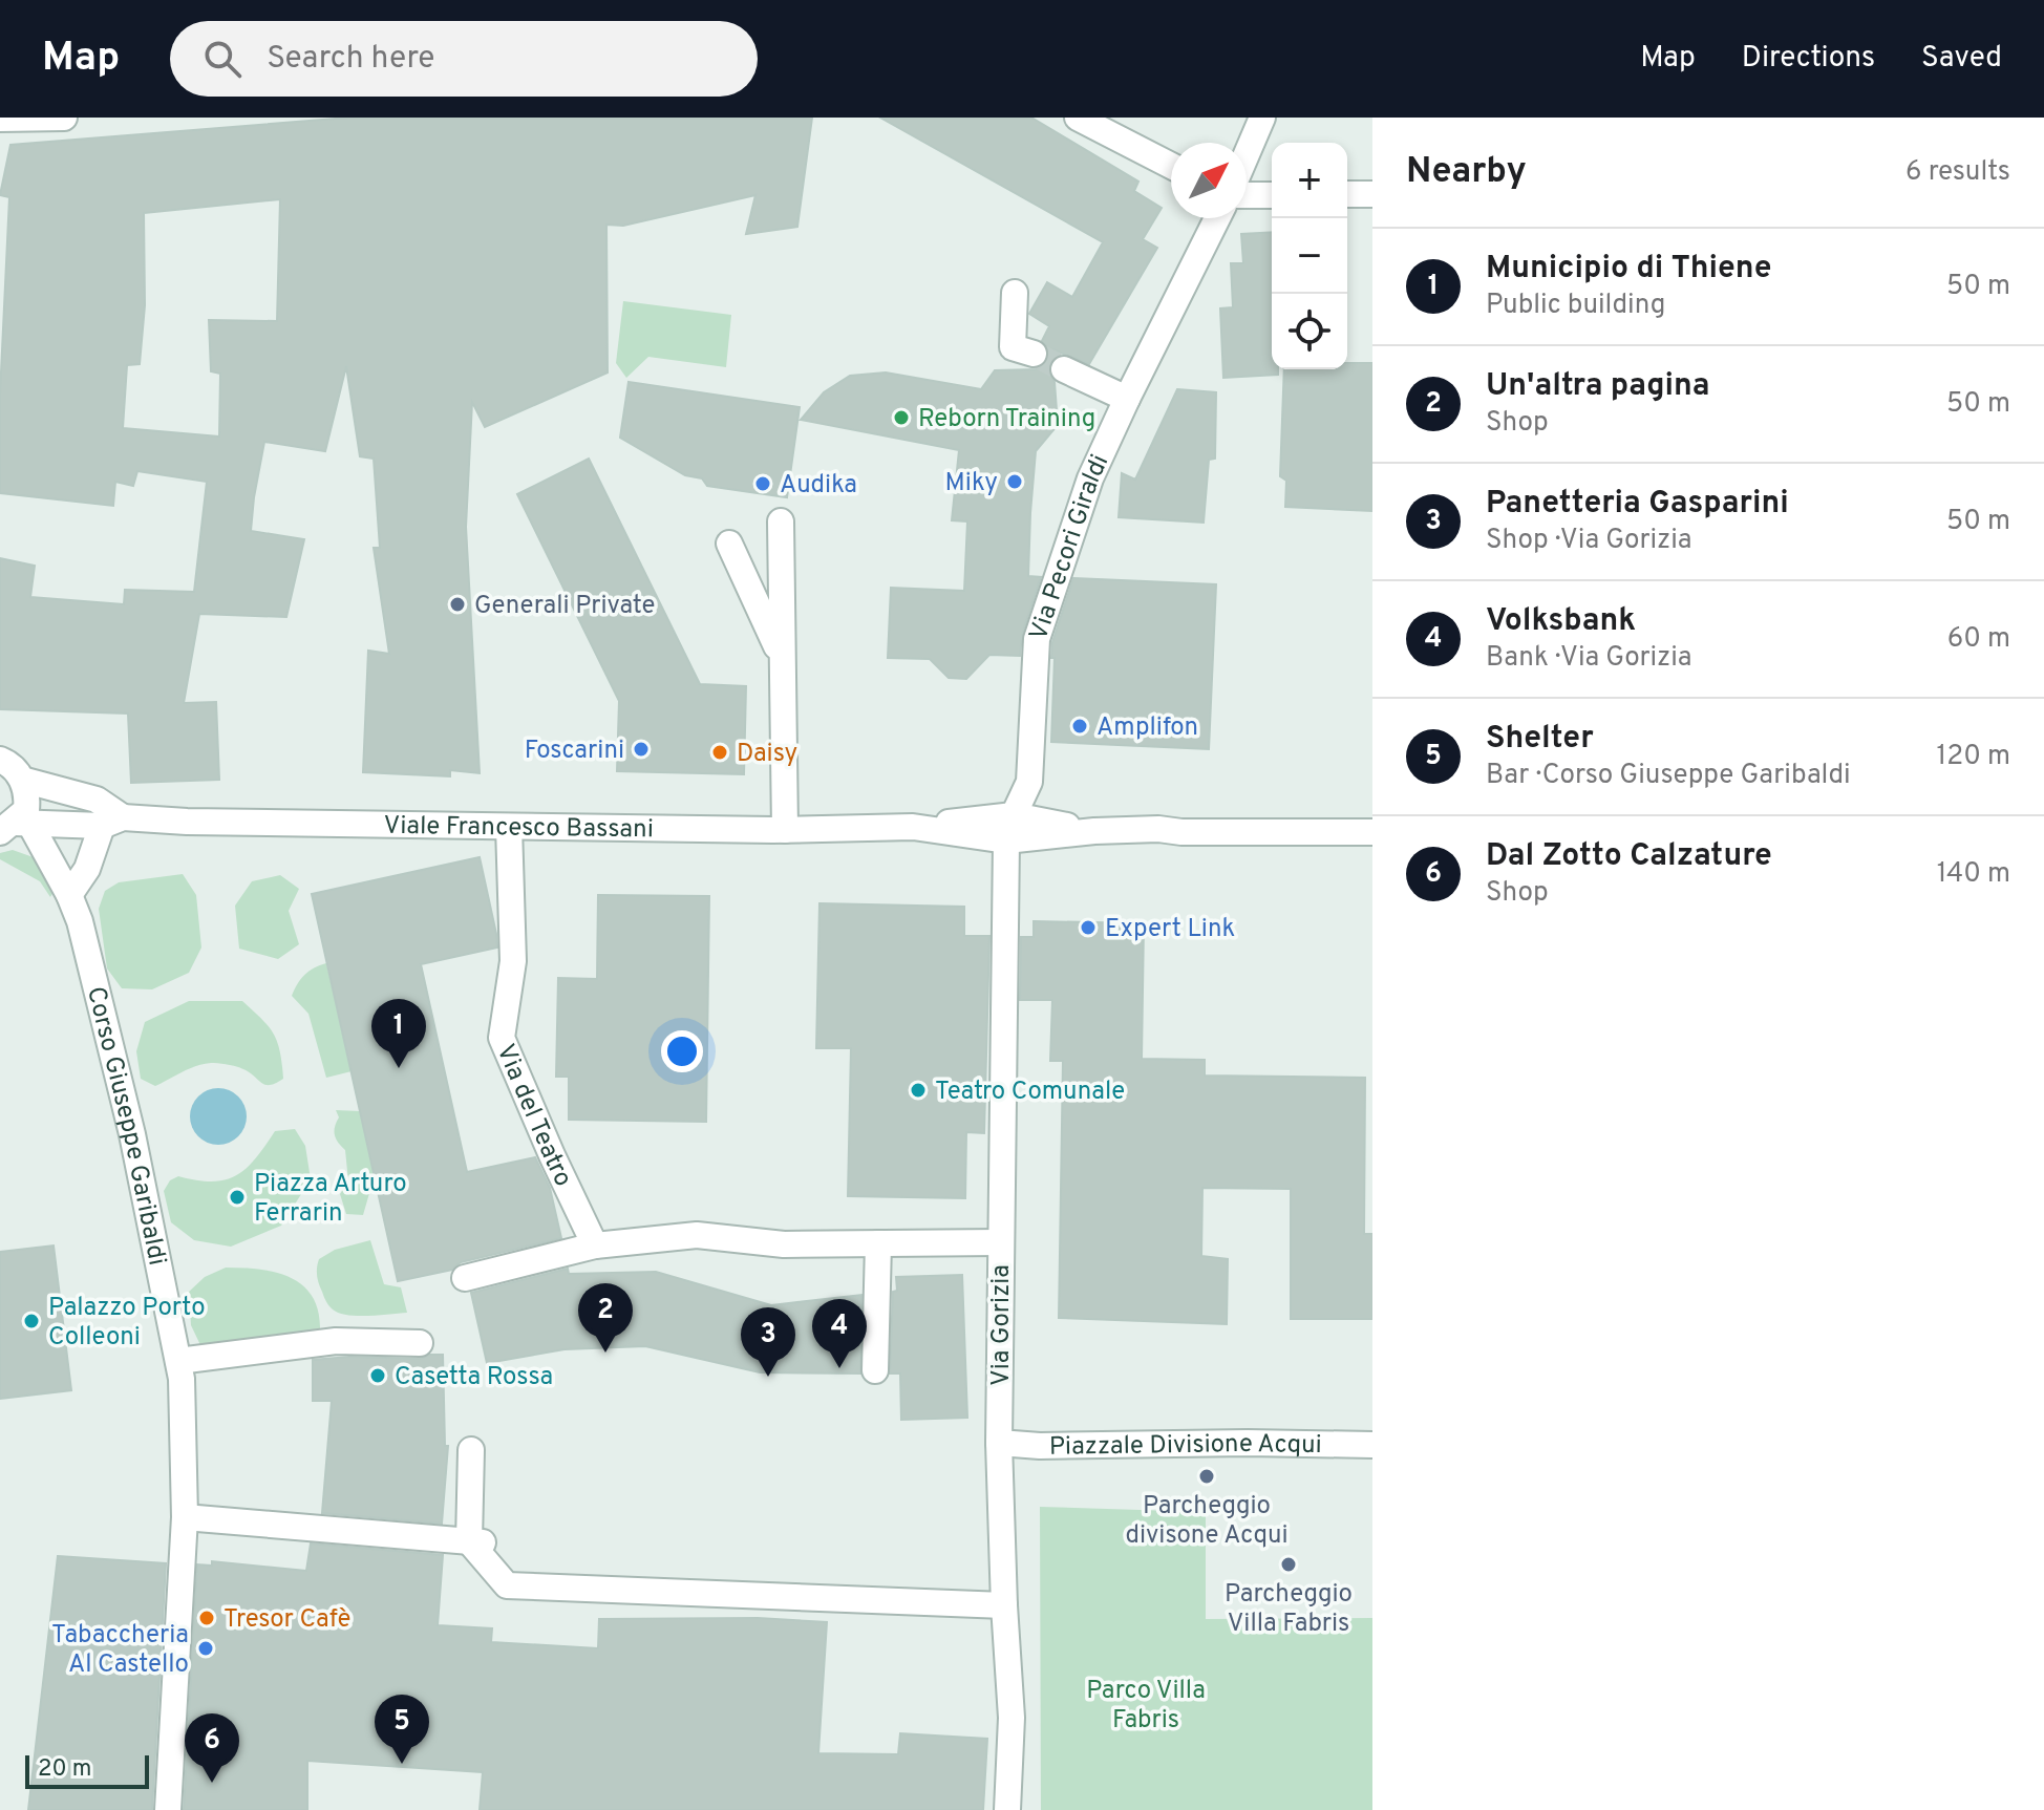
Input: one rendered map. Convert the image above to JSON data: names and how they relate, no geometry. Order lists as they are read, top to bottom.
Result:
{
  "streets": {
    "street": [
      "Via Pecori Giraldi",
      "Viale Francesco Bassani",
      "Via del Teatro",
      "Corso Giuseppe Garibaldi",
      "Via Gorizia",
      "Piazzale Divisione Acqui"
    ]
  },
  "crossings": [
    ["Via Pecori Giraldi", "Viale Francesco Bassani"],
    ["Viale Francesco Bassani", "Via del Teatro"],
    ["Viale Francesco Bassani", "Corso Giuseppe Garibaldi"],
    ["Viale Francesco Bassani", "Via Gorizia"],
    ["Via Gorizia", "Piazzale Divisione Acqui"]
  ],
  "parks": ["Parco Villa Fabris"],
  "places": [
    "Reborn Training",
    "Miky",
    "Audika",
    "Generali Private",
    "Amplifon",
    "Foscarini",
    "Daisy",
    "Expert Link",
    "Teatro Comunale",
    "Piazza Arturo Ferrarin",
    "Palazzo Porto Colleoni",
    "Casetta Rossa",
    "Parcheggio divisone Acqui",
    "Parcheggio Villa Fabris",
    "Tresor Cafè",
    "Tabaccheria Al Castello"
  ],
  "scale_bar": "20 m",
  "north": "top right",
  "page": {
    "header": "Map",
    "search": "Search here",
    "nav": ["Map", "Directions", "Saved"],
    "heading": ["Nearby", "6 results"],
    "map_buttons": ["+", "−"],
    "list": [
      {
        "mark": "1",
        "name": "Municipio di Thiene",
        "note": "Public building",
        "value": "50 m"
      },
      {
        "mark": "2",
        "name": "Un'altra pagina",
        "note": "Shop",
        "value": "50 m"
      },
      {
        "mark": "3",
        "name": "Panetteria Gasparini",
        "note": "Shop · Via Gorizia",
        "value": "50 m"
      },
      {
        "mark": "4",
        "name": "Volksbank",
        "note": "Bank · Via Gorizia",
        "value": "60 m"
      },
      {
        "mark": "5",
        "name": "Shelter",
        "note": "Bar · Corso Giuseppe Garibaldi",
        "value": "120 m"
      },
      {
        "mark": "6",
        "name": "Dal Zotto Calzature",
        "note": "Shop",
        "value": "140 m"
      }
    ],
    "pins": [
      "1",
      "2",
      "4",
      "3",
      "5",
      "6"
    ],
    "scale": "20 m"
  }
}
